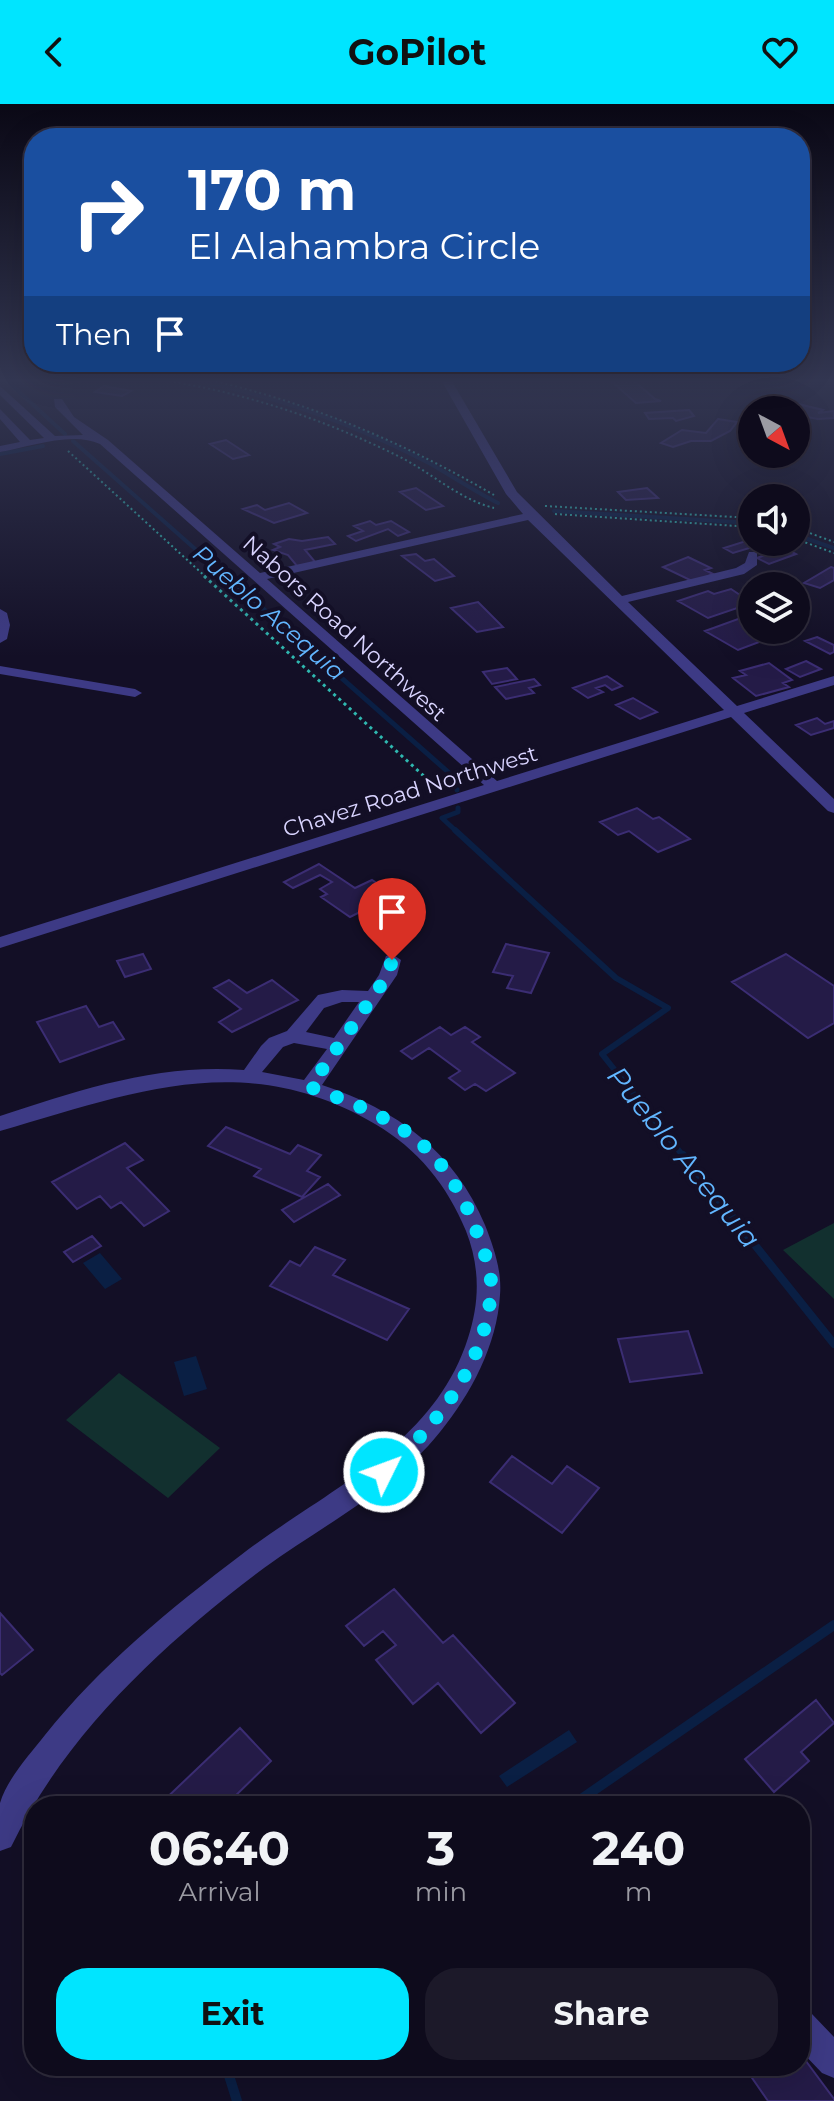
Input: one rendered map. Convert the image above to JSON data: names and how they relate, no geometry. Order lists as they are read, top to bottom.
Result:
{
  "streets": {
    "street": ["Nabors Road Northwest", "Chavez Road Northwest"]
  },
  "crossings": [
    ["Nabors Road Northwest", "Chavez Road Northwest"]
  ],
  "water": ["Pueblo Acequia"],
  "north": "bottom right",
  "page": {
    "header": "GoPilot",
    "turn": ["170 m", "El Alahambra Circle"],
    "then": "Then",
    "eta": [
      "06:40",
      "Arrival",
      "3",
      "min",
      "240",
      "m"
    ],
    "buttons": ["Exit", "Share"]
  }
}
